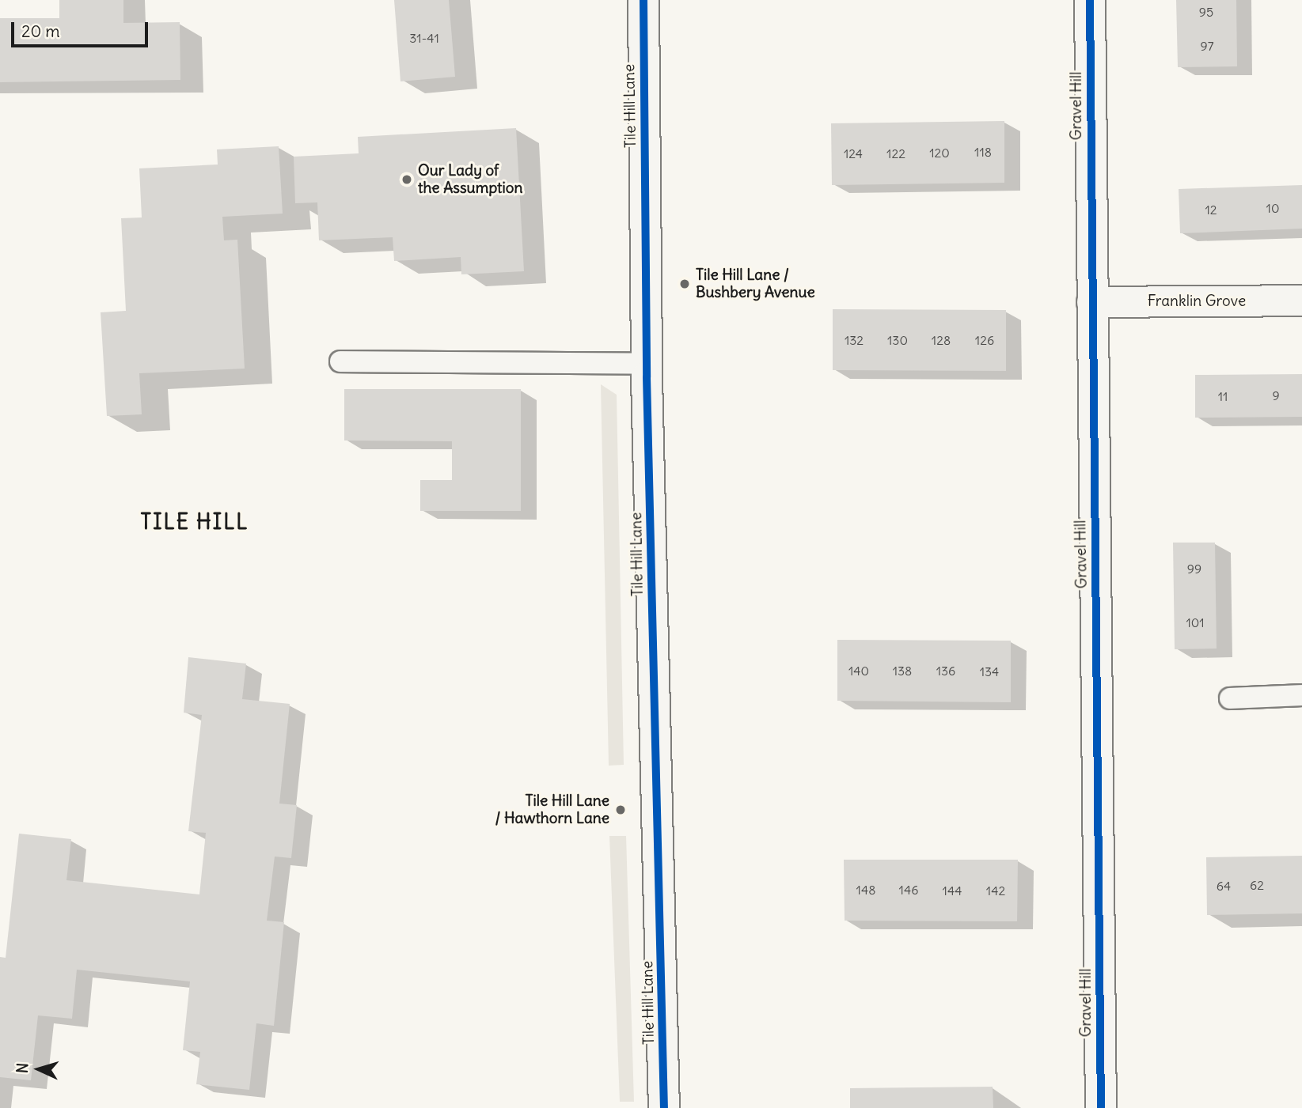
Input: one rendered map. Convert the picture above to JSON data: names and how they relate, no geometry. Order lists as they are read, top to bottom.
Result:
{
  "streets": {
    "street": ["Tile Hill Lane", "Gravel Hill", "Franklin Grove"]
  },
  "crossings": [
    ["Gravel Hill", "Franklin Grove"]
  ],
  "districts": ["TILE HILL"],
  "places": ["Our Lady of the Assumption", "Tile Hill Lane / Bushbery Avenue", "Tile Hill Lane / Hawthorn Lane"],
  "house_numbers": [
    "95",
    "31-41",
    "97",
    "118",
    "120",
    "124",
    "122",
    "10",
    "12",
    "132",
    "130",
    "128",
    "126",
    "9",
    "11",
    "99",
    "101",
    "140",
    "138",
    "136",
    "134",
    "62",
    "64",
    "148",
    "146",
    "144",
    "142"
  ],
  "scale_bar": "20 m",
  "north": "left"
}
